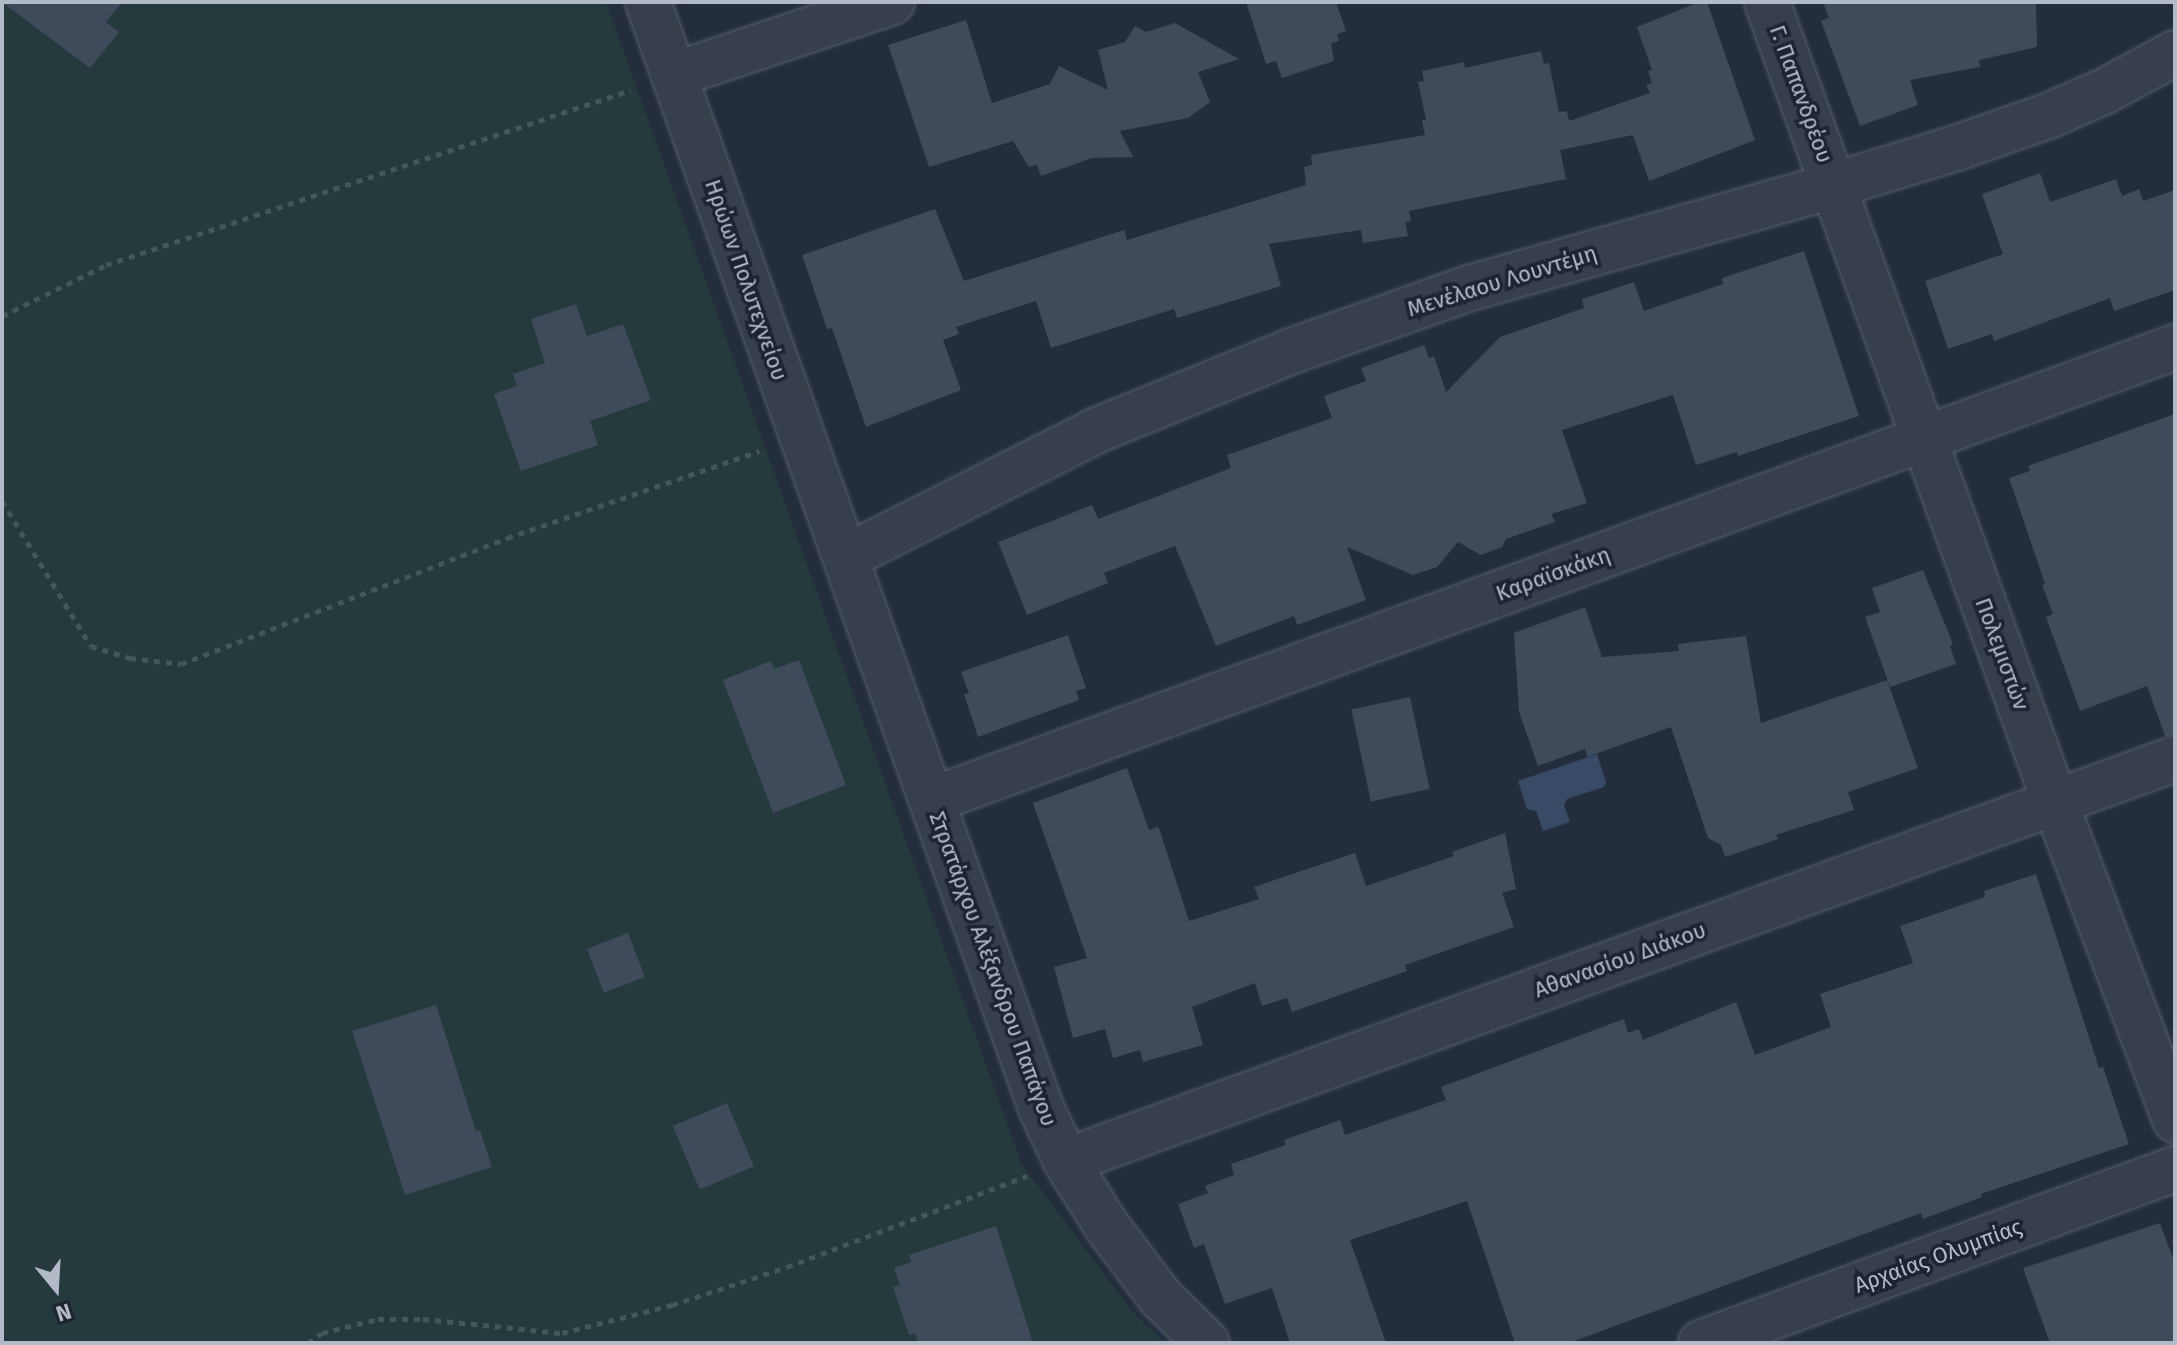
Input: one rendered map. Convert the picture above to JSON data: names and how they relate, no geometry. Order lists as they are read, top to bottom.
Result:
{
  "streets": {
    "street": [
      "Γ. Παπανδρέου",
      "Ηρώων Πολυτεχνείου",
      "Μενέλαου Λουντέμη",
      "Καραϊσκάκη",
      "Πολεμιστών",
      "Αθανασίου Διάκου",
      "Στρατάρχου Αλέξανδρου Παπάγου",
      "Αρχαίας Ολυμπίας"
    ]
  },
  "crossings": [
    ["Γ. Παπανδρέου", "Μενέλαου Λουντέμη"],
    ["Γ. Παπανδρέου", "Πολεμιστών"],
    ["Ηρώων Πολυτεχνείου", "Μενέλαου Λουντέμη"],
    ["Ηρώων Πολυτεχνείου", "Στρατάρχου Αλέξανδρου Παπάγου"],
    ["Μενέλαου Λουντέμη", "Πολεμιστών"],
    ["Μενέλαου Λουντέμη", "Στρατάρχου Αλέξανδρου Παπάγου"],
    ["Καραϊσκάκη", "Πολεμιστών"],
    ["Καραϊσκάκη", "Στρατάρχου Αλέξανδρου Παπάγου"],
    ["Πολεμιστών", "Αθανασίου Διάκου"],
    ["Αθανασίου Διάκου", "Στρατάρχου Αλέξανδρου Παπάγου"]
  ],
  "north": "bottom"
}
